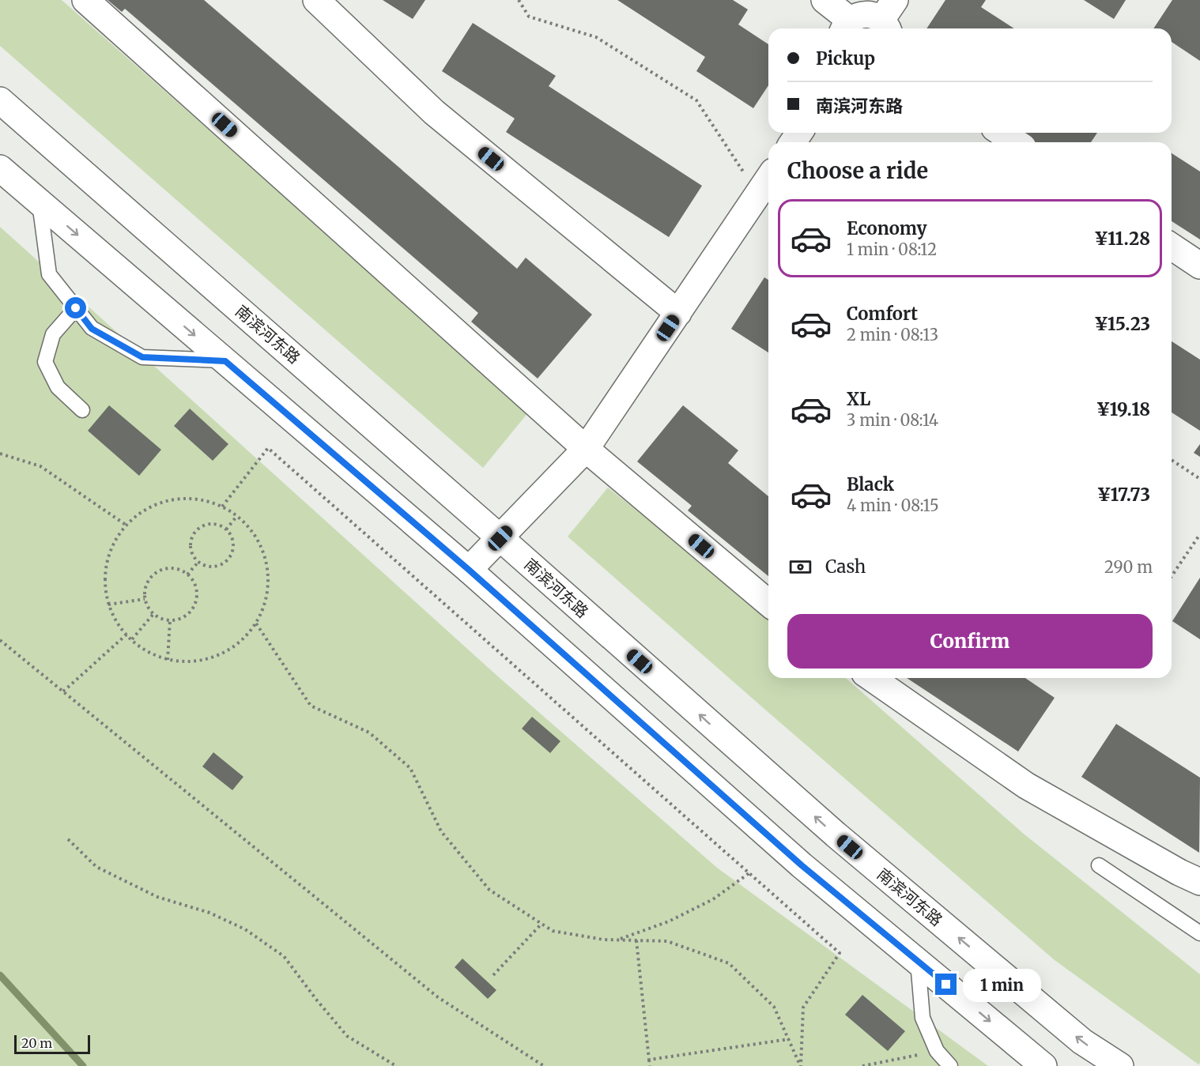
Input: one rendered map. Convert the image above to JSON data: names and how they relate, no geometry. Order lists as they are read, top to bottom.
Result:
{
  "streets": {
    "main road": ["南滨河东路"]
  },
  "scale_bar": "20 m",
  "page": {
    "banner": ["Pickup", "南滨河东路"],
    "heading": "Choose a ride",
    "list": [
      {
        "name": "Economy",
        "note": "1 min · 08:12",
        "value": "¥11.28"
      },
      {
        "name": "Comfort",
        "note": "2 min · 08:13",
        "value": "¥15.23"
      },
      {
        "name": "XL",
        "note": "3 min · 08:14",
        "value": "¥19.18"
      },
      {
        "name": "Black",
        "note": "4 min · 08:15",
        "value": "¥17.73"
      }
    ],
    "pay": ["Cash", "290 m"],
    "buttons": "Confirm",
    "bubble": "1 min",
    "scale": "20 m"
  }
}
